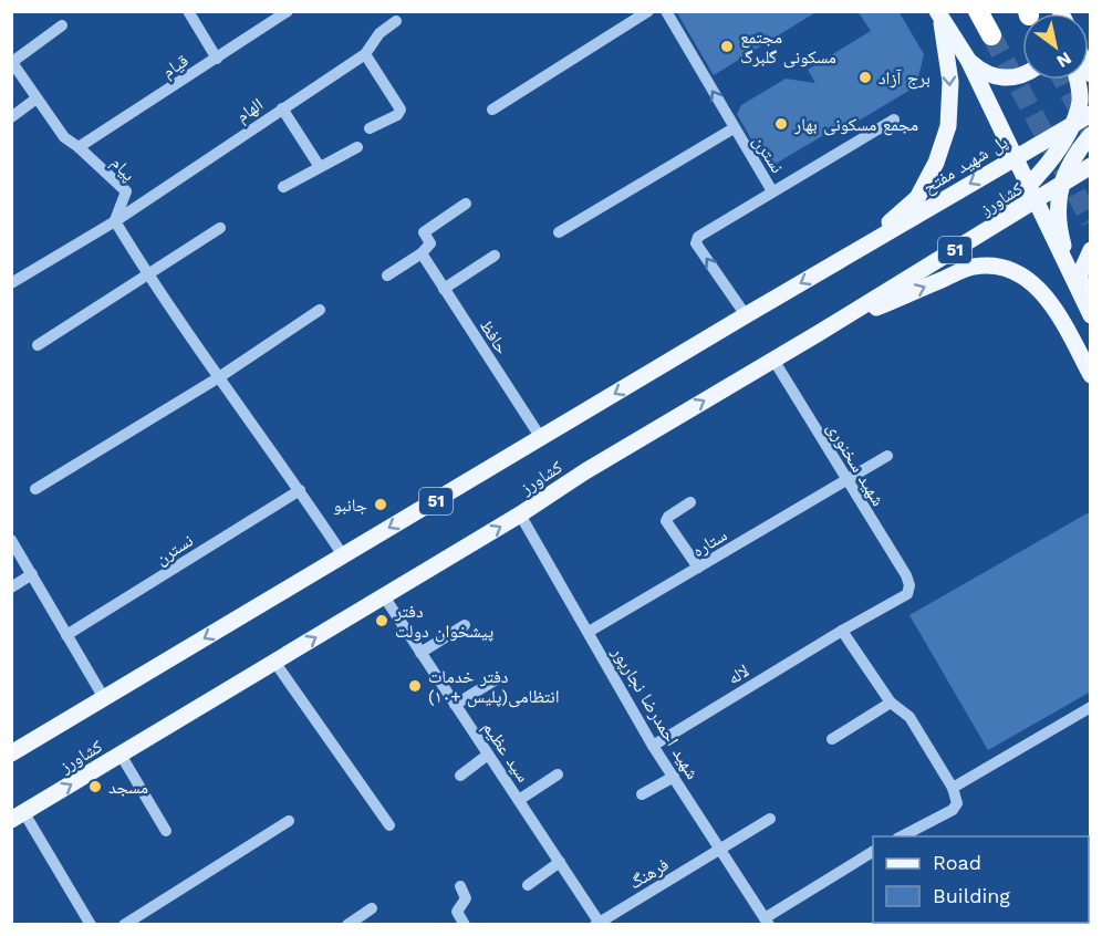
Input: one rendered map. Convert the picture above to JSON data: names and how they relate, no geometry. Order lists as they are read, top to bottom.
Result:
{
  "streets": {
    "main road": ["پل شهید مفتح", "کشاورز", "51"],
    "street": [
      "قیام",
      "الهام",
      "نسترن",
      "پیام",
      "حافظ",
      "شهید سخنوری",
      "ستاره",
      "لاله",
      "شهید احمدرضا نجارپور",
      "سید عظیم",
      "فرهنگ"
    ]
  },
  "crossings": [
    ["قیام", "پیام"],
    ["الهام", "پیام"],
    ["نسترن", "کشاورز"],
    ["پل شهید مفتح", "کشاورز"],
    ["کشاورز", "حافظ"],
    ["کشاورز", "شهید سخنوری"],
    ["کشاورز", "شهید احمدرضا نجارپور"],
    ["کشاورز", "سید عظیم"],
    ["شهید سخنوری", "ستاره"],
    ["شهید سخنوری", "لاله"],
    ["ستاره", "شهید احمدرضا نجارپور"],
    ["لاله", "شهید احمدرضا نجارپور"],
    ["شهید احمدرضا نجارپور", "فرهنگ"],
    ["سید عظیم", "فرهنگ"]
  ],
  "one_way": ["پل شهید مفتح"],
  "places": [
    "مجتمع مسکونی گلبرگ",
    "برج آزاد",
    "مجمع مسکونی بهار",
    "جانبو",
    "دفتر پیشخوان دولت",
    "دفتر خدمات انتظامی(پلیس +۱۰)",
    "مسجد"
  ],
  "legend": ["Road", "Building"],
  "north": "bottom right"
}
